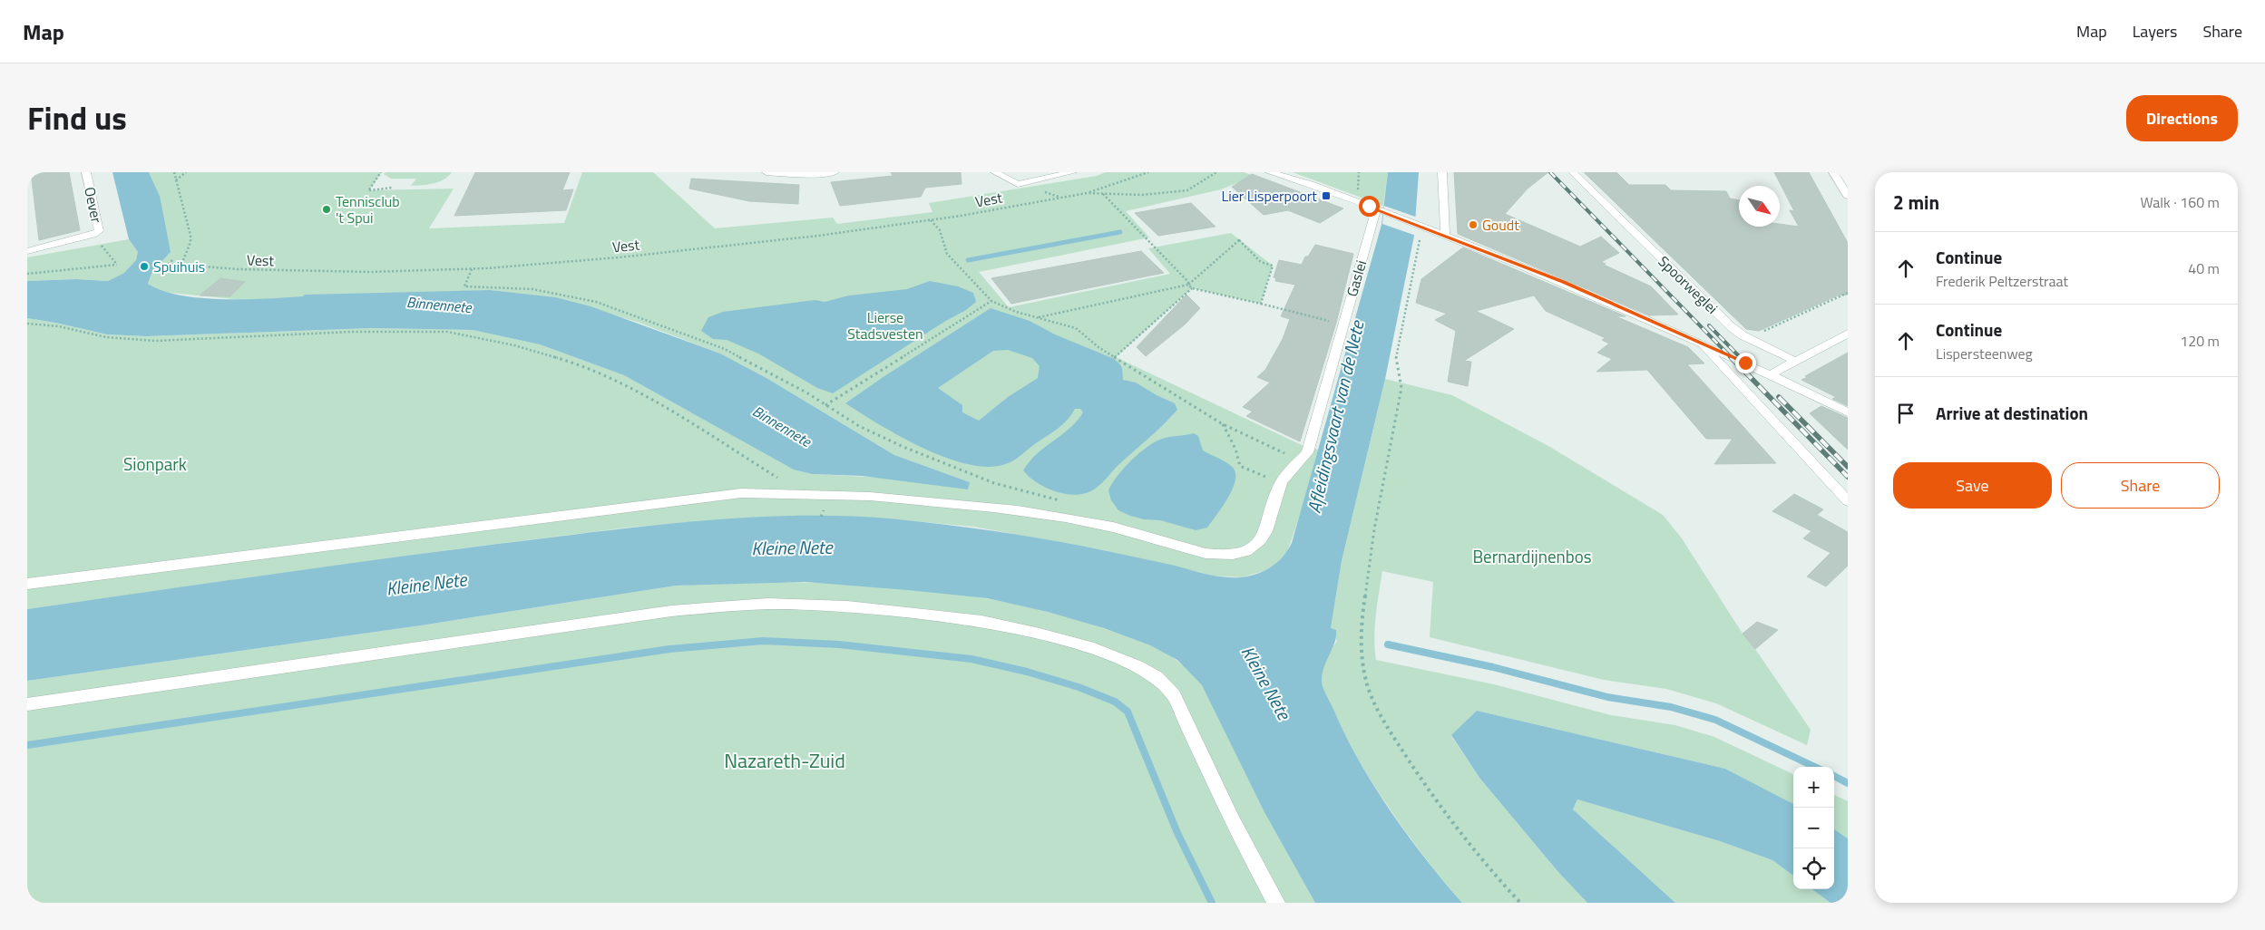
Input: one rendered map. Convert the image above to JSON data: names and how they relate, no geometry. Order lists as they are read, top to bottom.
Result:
{
  "streets": {
    "street": ["Oever", "Gaslei", "Spoorweglei"],
    "path": ["Vest"]
  },
  "water": ["Binnennete", "Afleidingsvaart van de Nete", "Kleine Nete"],
  "parks": [
    "Lierse Stadsvesten",
    "Sionpark",
    "Bernardijnenbos",
    "Nazareth-Zuid"
  ],
  "places": {
    "transit": ["Lier Lisperpoort"],
    "other": ["Tennisclub 't Spui", "Goudt", "Spuihuis"]
  },
  "north": "bottom right",
  "page": {
    "header": "Map",
    "nav": ["Map", "Layers", "Share"],
    "title": "Find us",
    "buttons": [
      "Directions",
      ["Save", "Share"]
    ],
    "heading": ["2 min", "Walk · 160 m"],
    "list": [
      ["Continue", "Frederik Peltzerstraat", "40 m"],
      ["Continue", "Lispersteenweg", "120 m"],
      "Arrive at destination"
    ],
    "map_buttons": ["+", "−"]
  }
}
